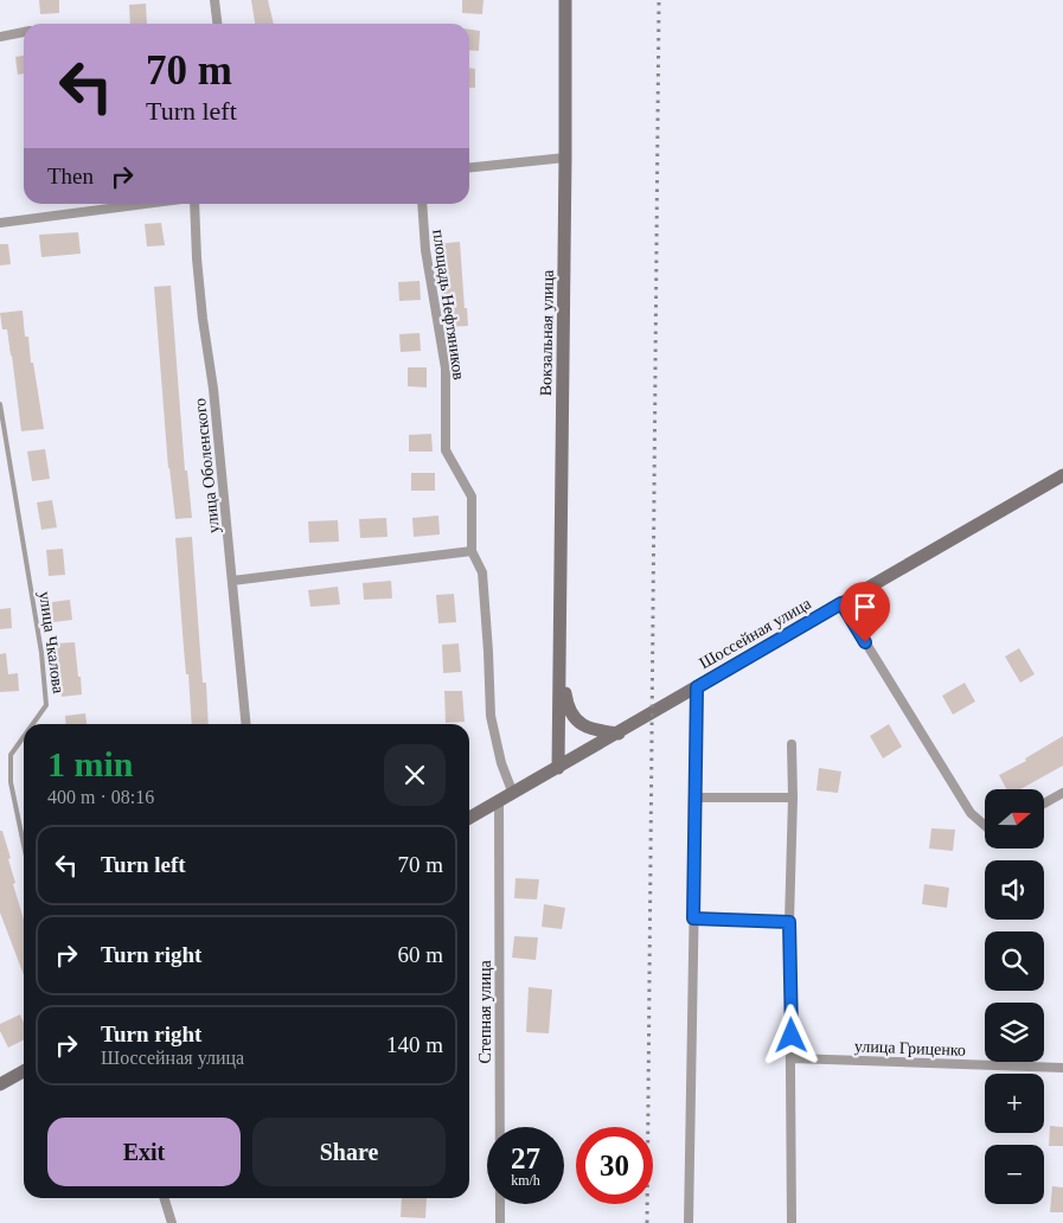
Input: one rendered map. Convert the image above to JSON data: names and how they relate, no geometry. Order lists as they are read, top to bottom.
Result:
{
  "streets": {
    "main road": ["Вокзальная улица", "Шоссейная улица"],
    "street": [
      "площадь Нефтяников",
      "улица Оболенского",
      "Степная улица",
      "улица Гриценко"
    ],
    "lane": ["улица Чкалова"]
  },
  "crossings": [
    ["площадь Нефтяников", "Шоссейная улица"],
    ["Шоссейная улица", "Степная улица"]
  ],
  "north": "right",
  "page": {
    "turn": ["70 m", "Turn left"],
    "then": "Then",
    "heading": ["1 min", "400 m · 08:16"],
    "map_buttons": ["+", "−"],
    "list": [
      {
        "name": "Turn left",
        "value": "70 m"
      },
      {
        "name": "Turn right",
        "value": "60 m"
      },
      {
        "name": "Turn right",
        "note": "Шоссейная улица",
        "value": "140 m"
      }
    ],
    "buttons": ["Exit", "Share"],
    "speed": "27 km/h",
    "limit": "30"
  }
}
